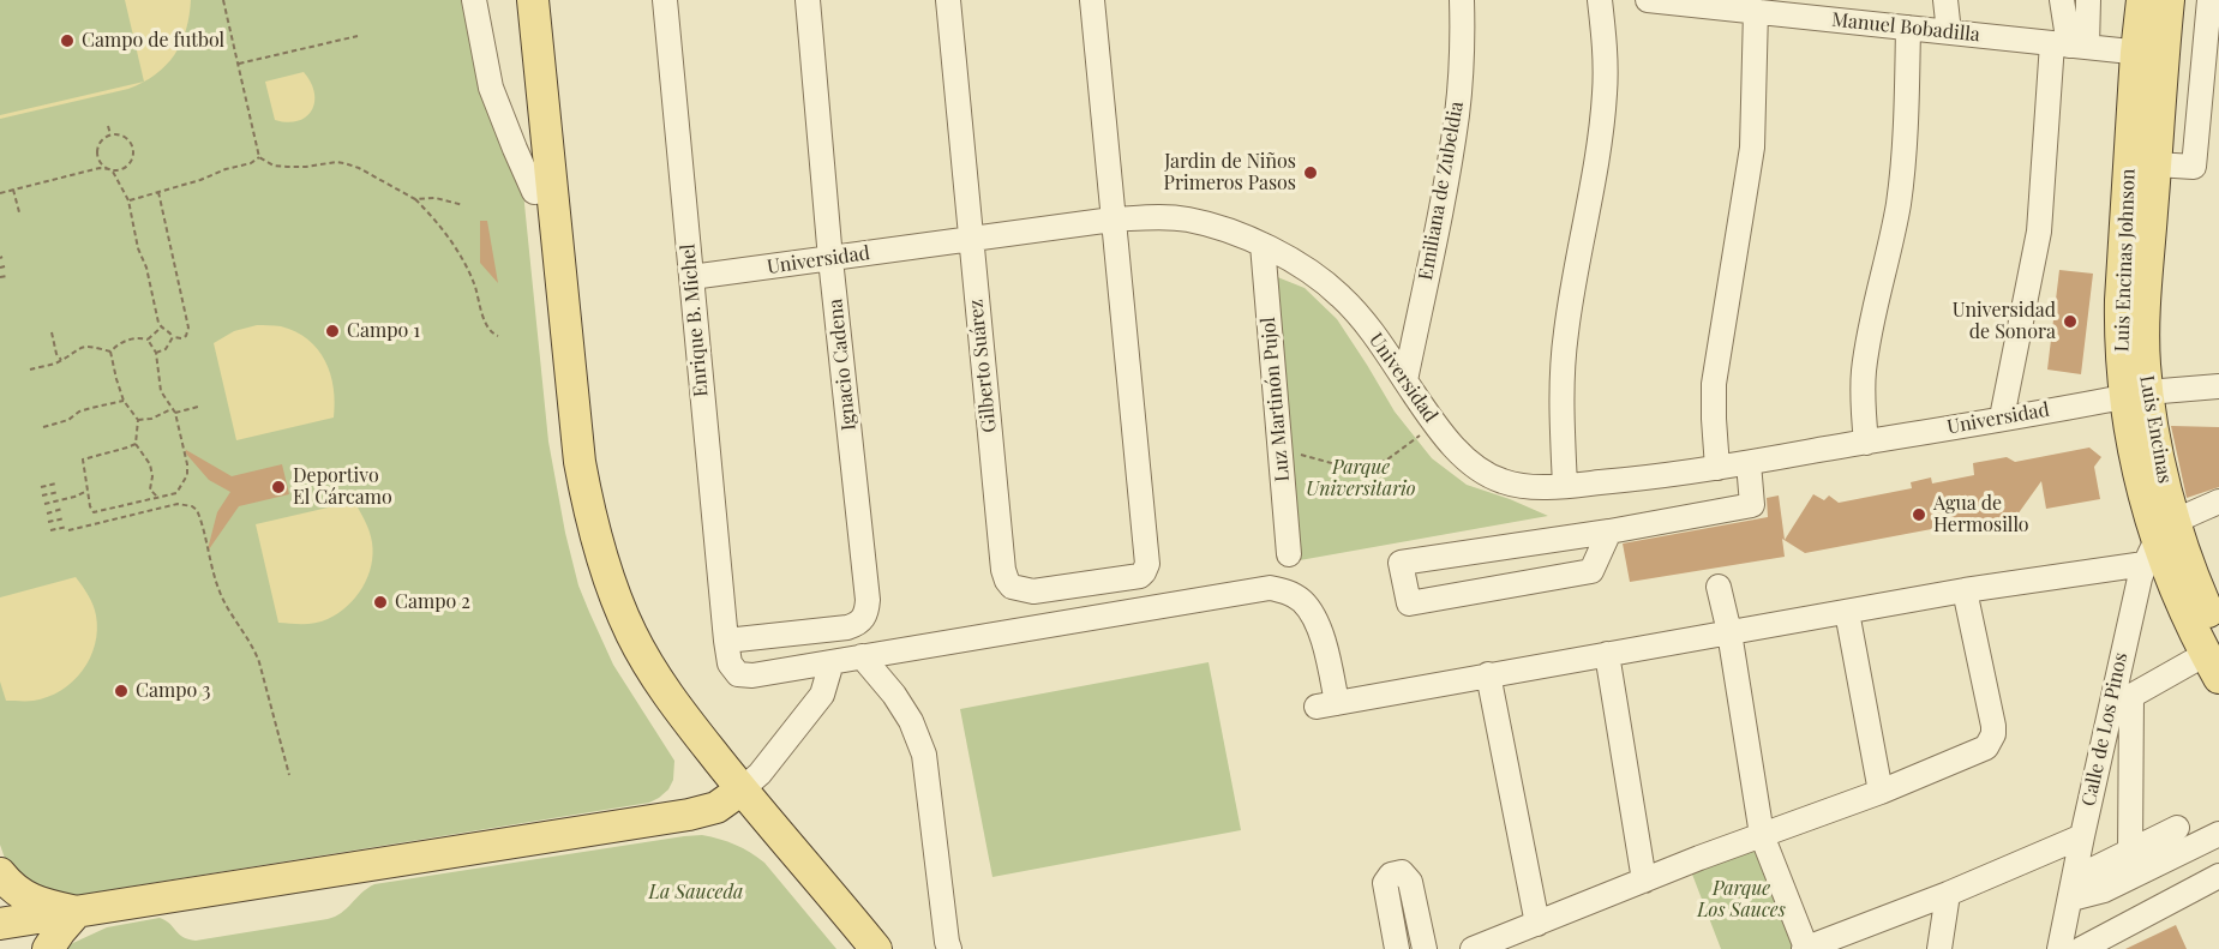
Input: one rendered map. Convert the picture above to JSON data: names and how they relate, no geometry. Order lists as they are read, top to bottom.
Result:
{
  "streets": {
    "main road": ["Luis Encinas Johnson", "Luis Encinas"],
    "street": [
      "Manuel Bobadilla",
      "Emiliana de Zubeldia",
      "Universidad",
      "Enrique B. Michel",
      "Ignacio Cadena",
      "Gilberto Suárez",
      "Luz Martinón Pujol",
      "Calle de Los Pinos"
    ]
  },
  "crossings": [
    ["Manuel Bobadilla", "Luis Encinas Johnson"],
    ["Manuel Bobadilla", "Luis Encinas"],
    ["Emiliana de Zubeldia", "Universidad"],
    ["Universidad", "Luis Encinas Johnson"],
    ["Universidad", "Enrique B. Michel"],
    ["Universidad", "Ignacio Cadena"],
    ["Universidad", "Gilberto Suárez"],
    ["Universidad", "Luz Martinón Pujol"],
    ["Universidad", "Luis Encinas"],
    ["Luis Encinas Johnson", "Luis Encinas"],
    ["Luis Encinas Johnson", "Calle de Los Pinos"],
    ["Enrique B. Michel", "Ignacio Cadena"]
  ],
  "parks": ["Parque Universitario", "Parque Los Sauces", "La Sauceda"],
  "places": [
    "Campo de futbol",
    "Jardin de Niños Primeros Pasos",
    "Universidad de Sonora",
    "Campo 1",
    "Deportivo El Cárcamo",
    "Agua de Hermosillo",
    "Campo 2",
    "Campo 3"
  ]
}
